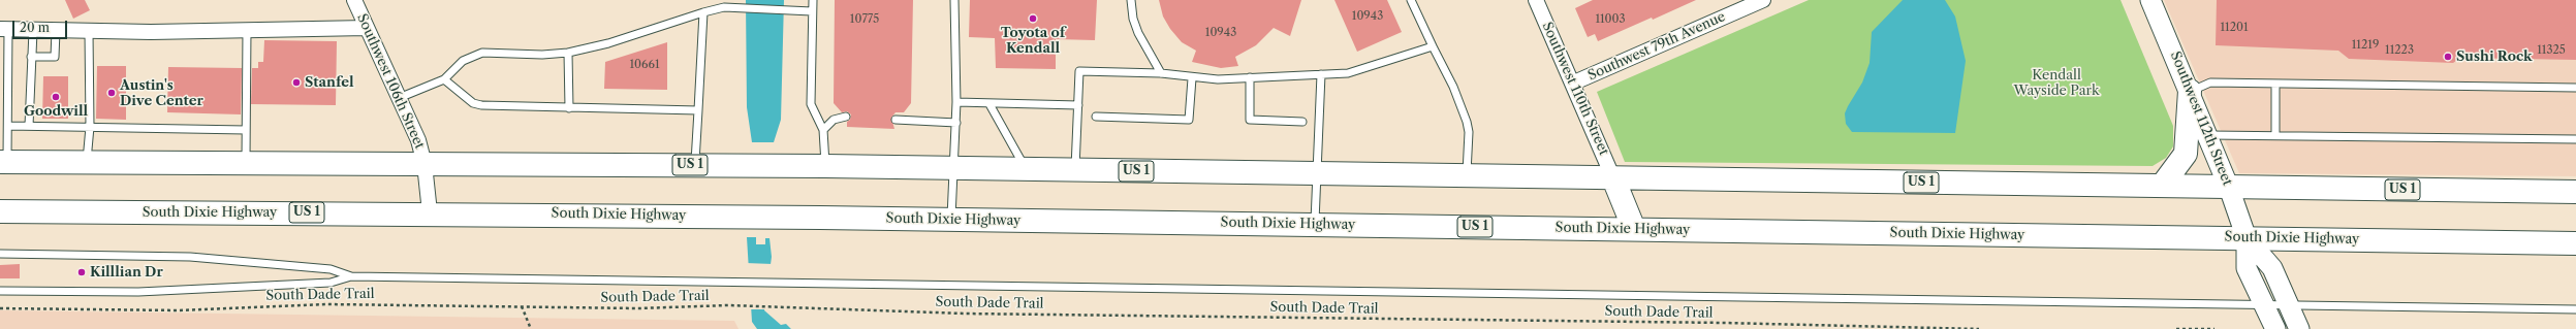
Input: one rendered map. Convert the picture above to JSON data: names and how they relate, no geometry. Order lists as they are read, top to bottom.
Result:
{
  "streets": {
    "highway": ["US 1", "South Dixie Highway"],
    "main road": ["Southwest 112th Street"],
    "street": ["Southwest 79th Avenue", "Southwest 106th Street", "Southwest 110th Street"],
    "path": ["South Dade Trail"]
  },
  "crossings": [
    ["Southwest 79th Avenue", "Southwest 110th Street"],
    ["Southwest 106th Street", "US 1"],
    ["Southwest 106th Street", "South Dixie Highway"],
    ["Southwest 110th Street", "US 1"],
    ["Southwest 112th Street", "US 1"],
    ["Southwest 112th Street", "South Dixie Highway"]
  ],
  "parks": ["Kendall Wayside Park"],
  "places": [
    "Toyota of Kendall",
    "Sushi Rock",
    "Stanfel",
    "Austin's Dive Center",
    "Goodwill",
    "Killlian Dr"
  ],
  "house_numbers": [
    "10943",
    "10775",
    "11003",
    "11201",
    "10943",
    "11219",
    "11223",
    "11325",
    "10661"
  ],
  "scale_bar": "20 m"
}
